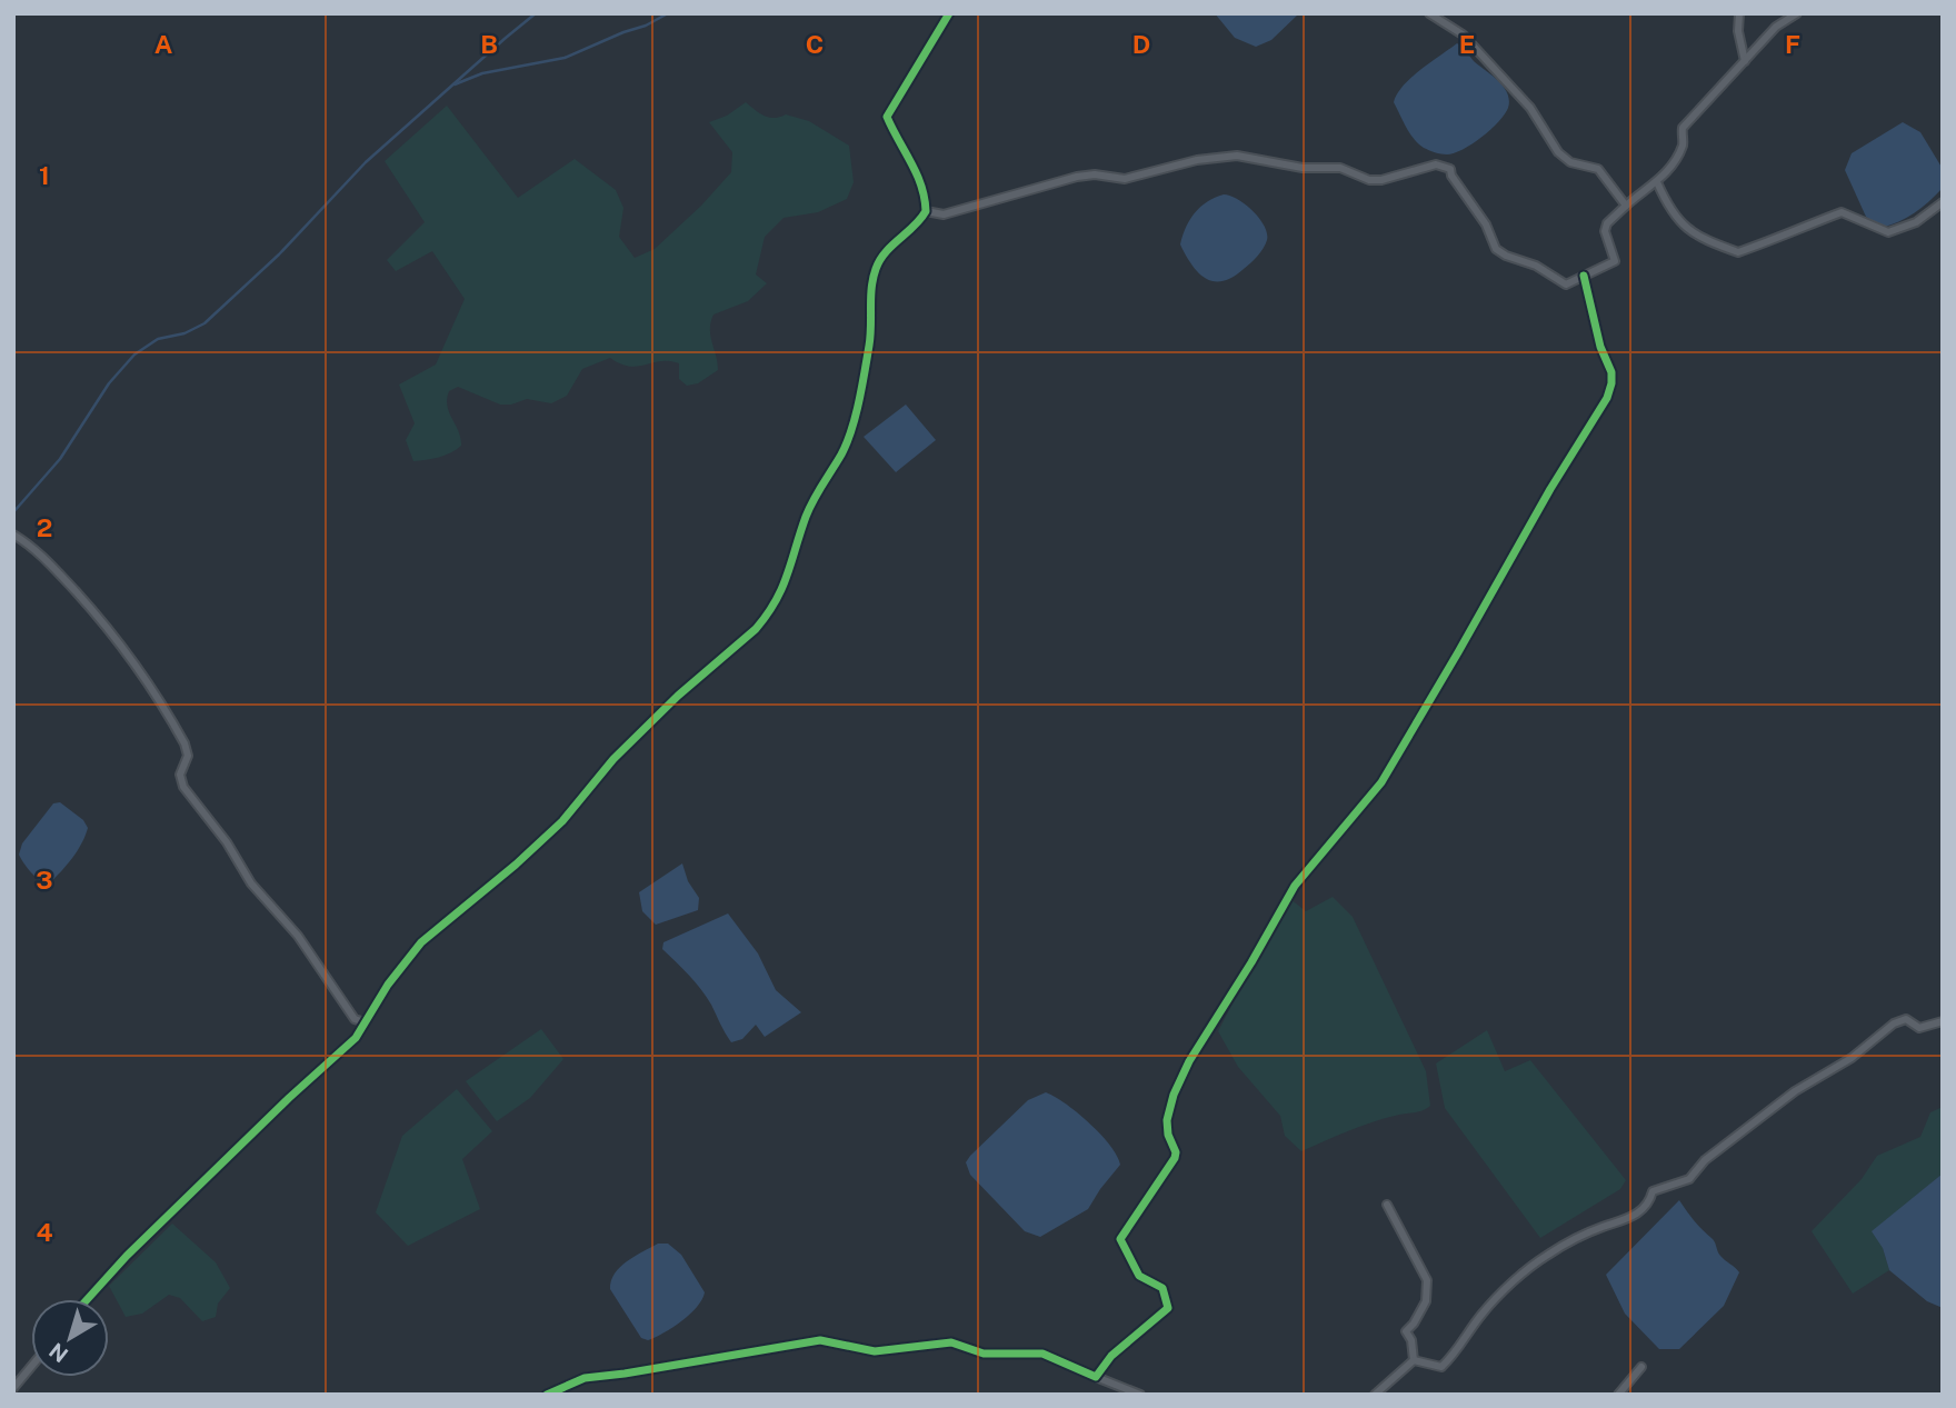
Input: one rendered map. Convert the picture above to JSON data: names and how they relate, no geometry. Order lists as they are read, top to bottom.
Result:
{
  "north": "bottom left",
  "grid": {
    "columns": [
      "A",
      "B",
      "C",
      "D",
      "E",
      "F"
    ],
    "rows": [
      "1",
      "2",
      "3",
      "4"
    ]
  }
}
